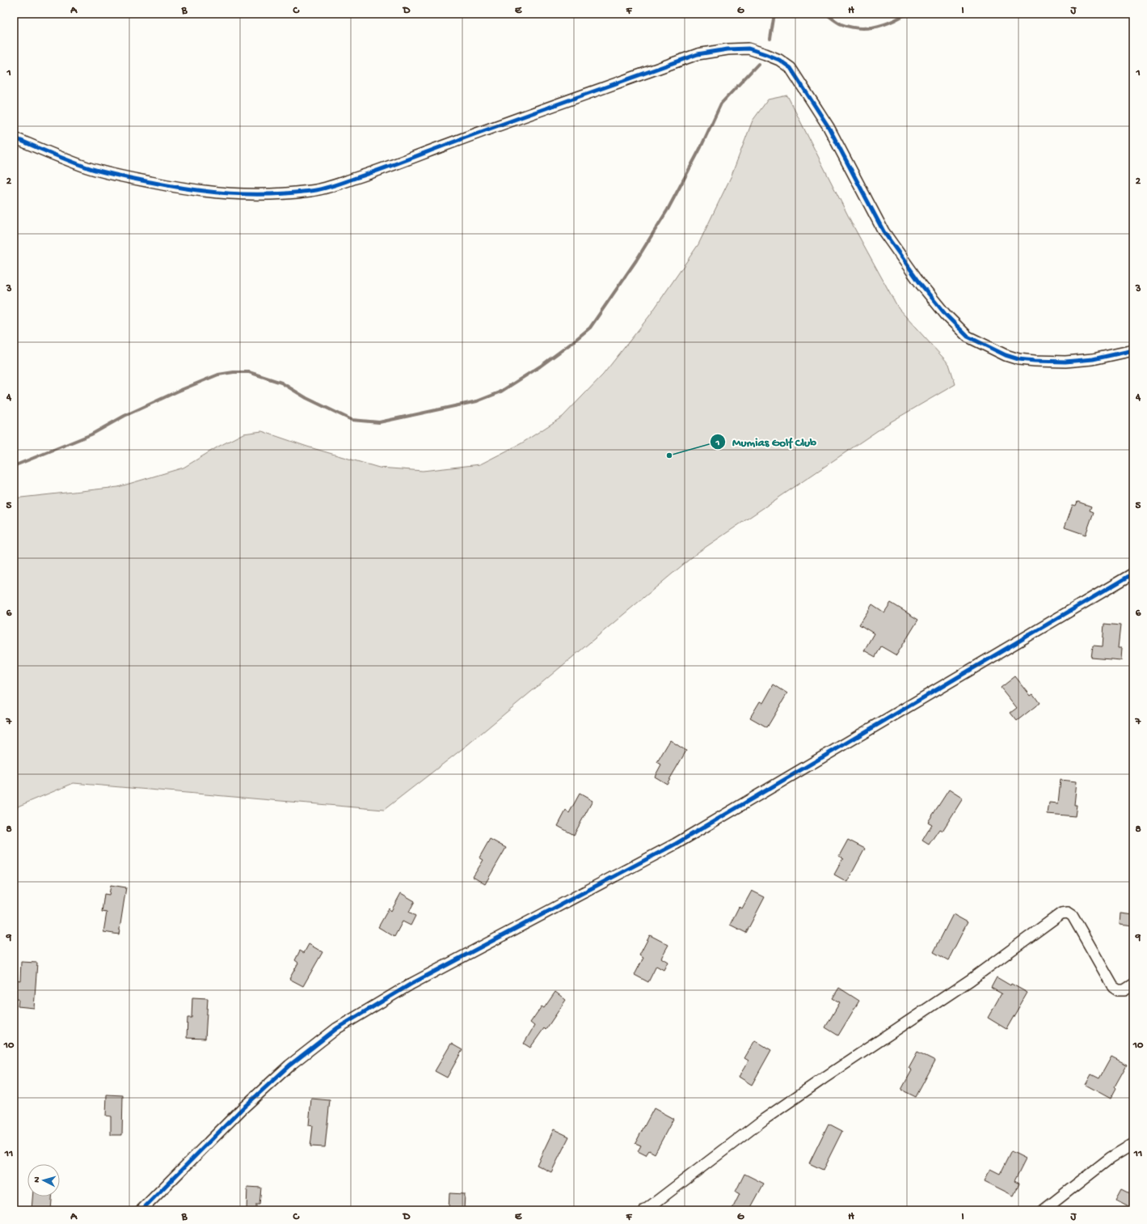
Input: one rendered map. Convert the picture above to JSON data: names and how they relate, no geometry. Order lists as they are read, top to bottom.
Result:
{
  "places": ["Mumias Golf Club"],
  "north": "left",
  "grid": {
    "columns": [
      "A",
      "B",
      "C",
      "D",
      "E",
      "F",
      "G",
      "H",
      "I",
      "J"
    ],
    "rows": [
      "1",
      "2",
      "3",
      "4",
      "5",
      "6",
      "7",
      "8",
      "9",
      "10",
      "11"
    ]
  }
}
